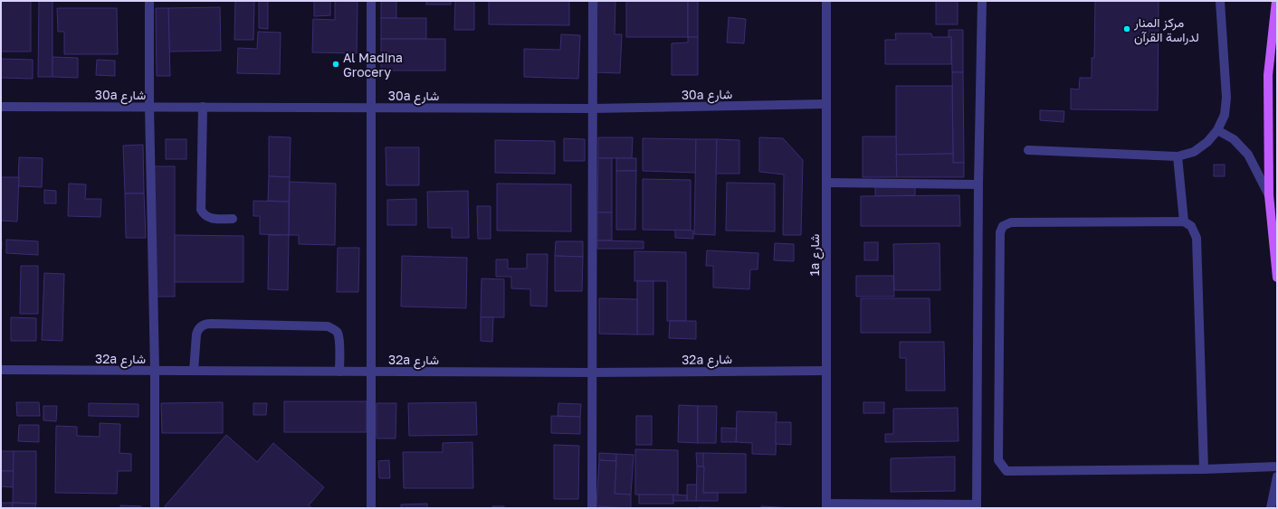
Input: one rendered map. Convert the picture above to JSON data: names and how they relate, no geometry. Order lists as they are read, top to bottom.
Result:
{
  "streets": {
    "street": ["30a شارع", "1a شارع", "32a شارع"]
  },
  "crossings": [
    ["30a شارع", "1a شارع"],
    ["1a شارع", "32a شارع"]
  ],
  "places": ["مركز المنار لدراسة القرآن", "Al Madina Grocery"]
}
